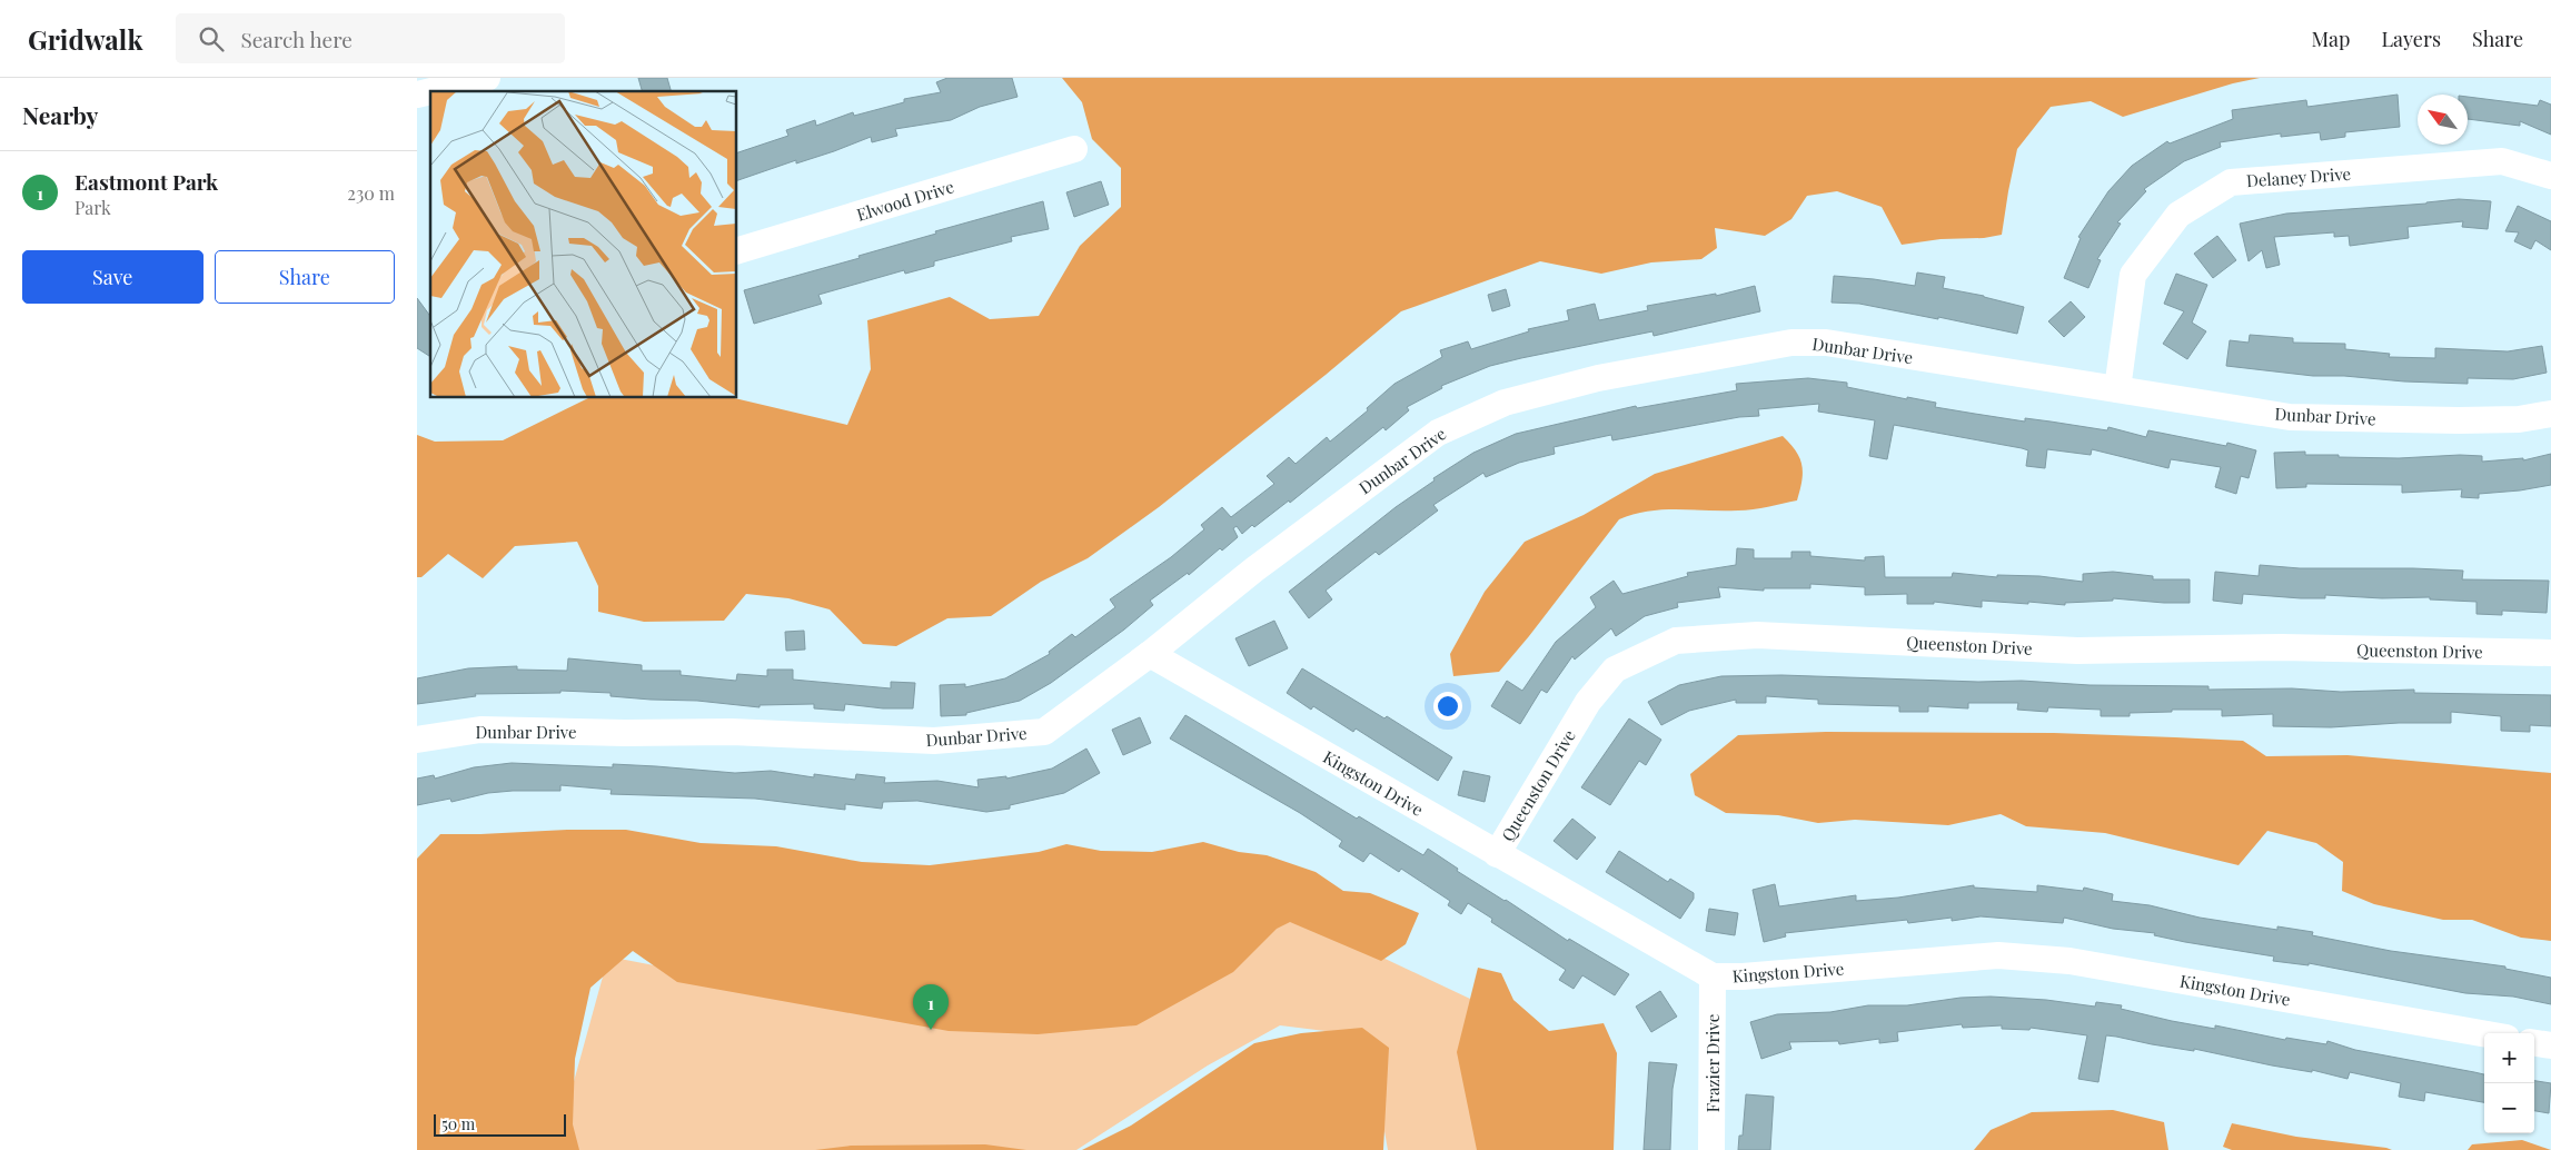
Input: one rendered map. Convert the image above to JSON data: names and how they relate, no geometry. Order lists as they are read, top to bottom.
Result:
{
  "streets": {
    "street": [
      "Delaney Drive",
      "Elwood Drive",
      "Dunbar Drive",
      "Queenston Drive",
      "Kingston Drive",
      "Frazier Drive"
    ]
  },
  "crossings": [
    ["Delaney Drive", "Dunbar Drive"],
    ["Dunbar Drive", "Kingston Drive"],
    ["Queenston Drive", "Kingston Drive"],
    ["Kingston Drive", "Frazier Drive"]
  ],
  "scale_bar": "50 m",
  "north": "top left",
  "page": {
    "header": "Gridwalk",
    "search": "Search here",
    "nav": ["Map", "Layers", "Share"],
    "heading": "Nearby",
    "list": [
      {
        "mark": "1",
        "name": "Eastmont Park",
        "note": "Park",
        "value": "230 m"
      }
    ],
    "buttons": ["Save", "Share"],
    "pins": "1",
    "map_buttons": ["+", "−"],
    "scale": "50 m"
  }
}
